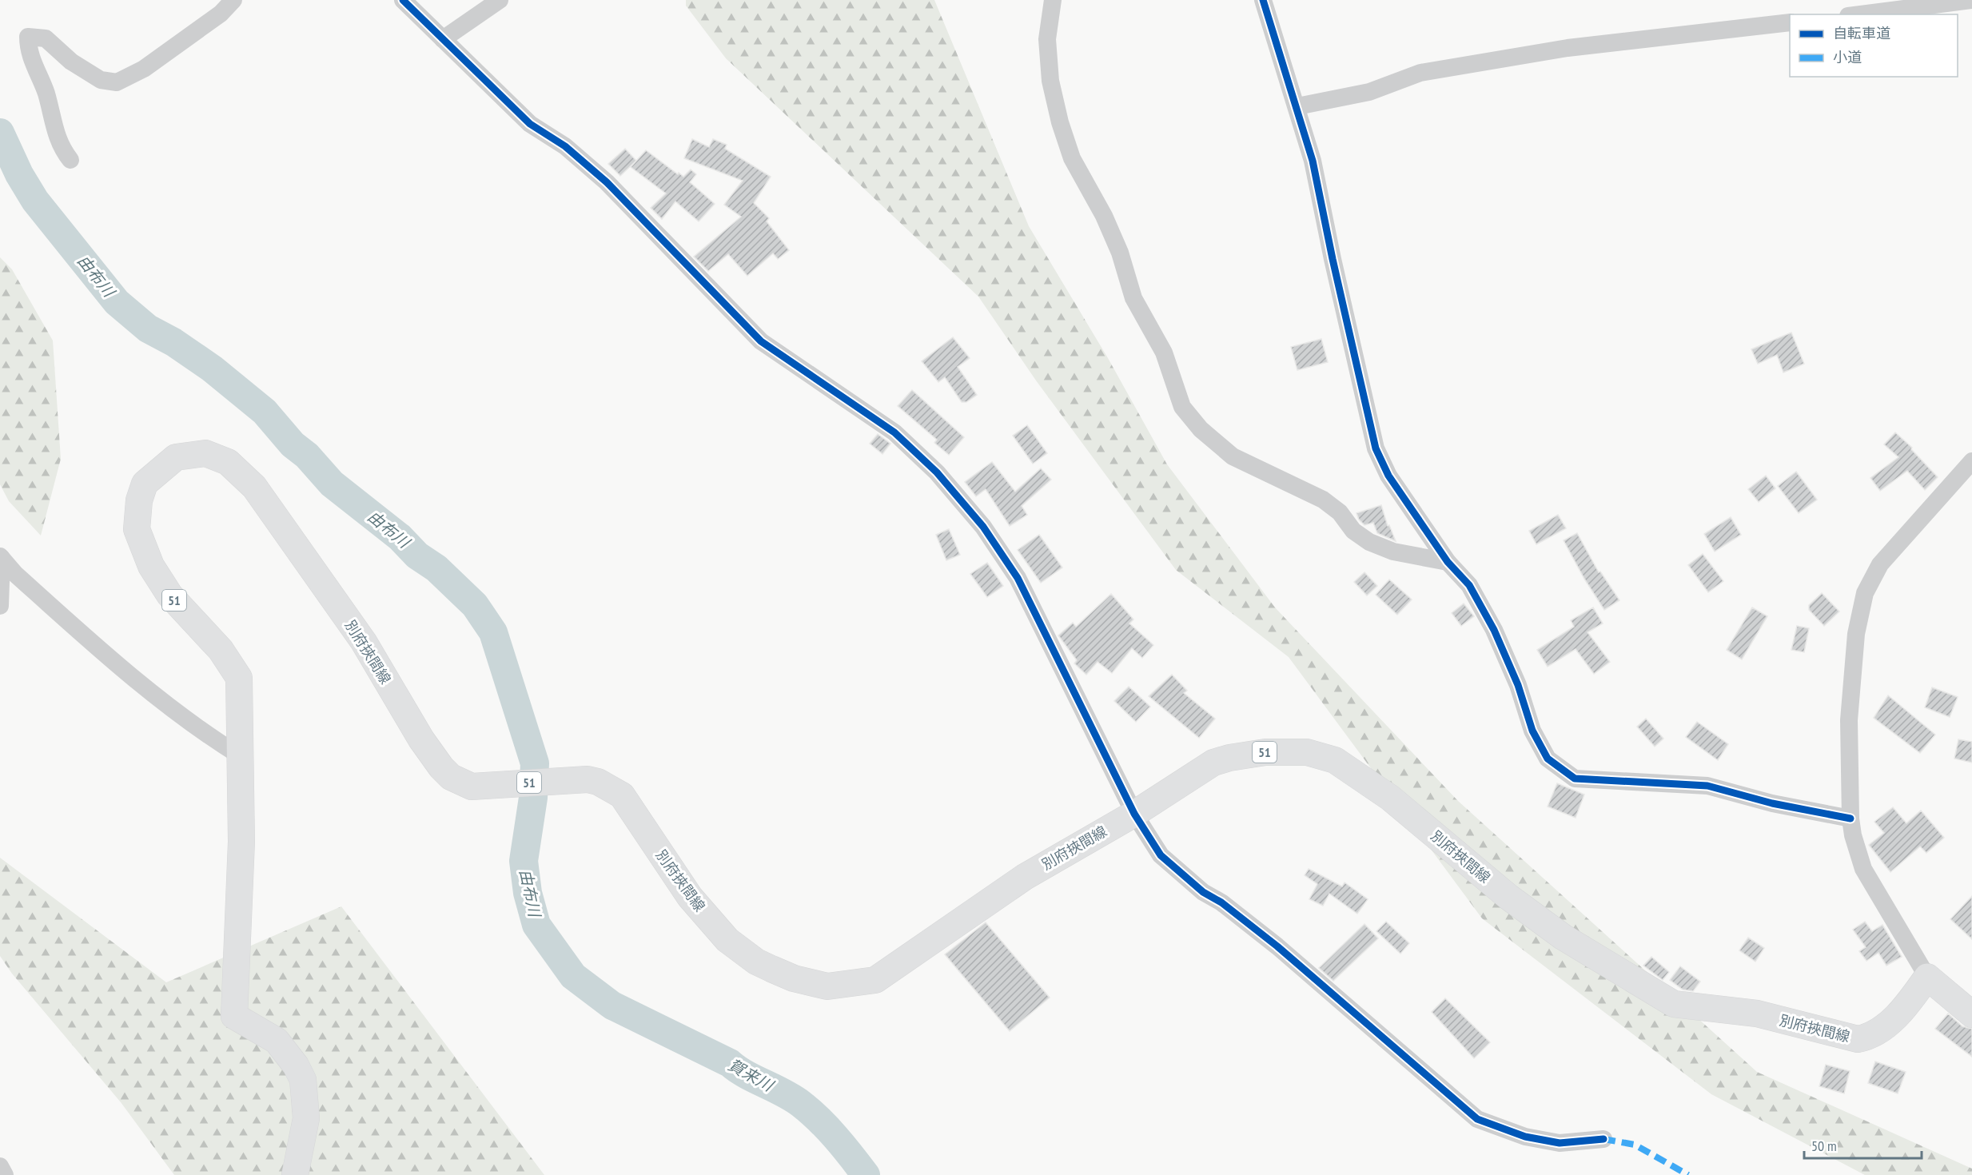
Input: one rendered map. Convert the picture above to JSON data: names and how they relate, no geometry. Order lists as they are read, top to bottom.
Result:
{
  "streets": {
    "main road": ["51", "別府挾間線"]
  },
  "water": ["由布川", "賀来川"],
  "legend": ["自転車道", "小道"],
  "scale_bar": "50 m"
}
